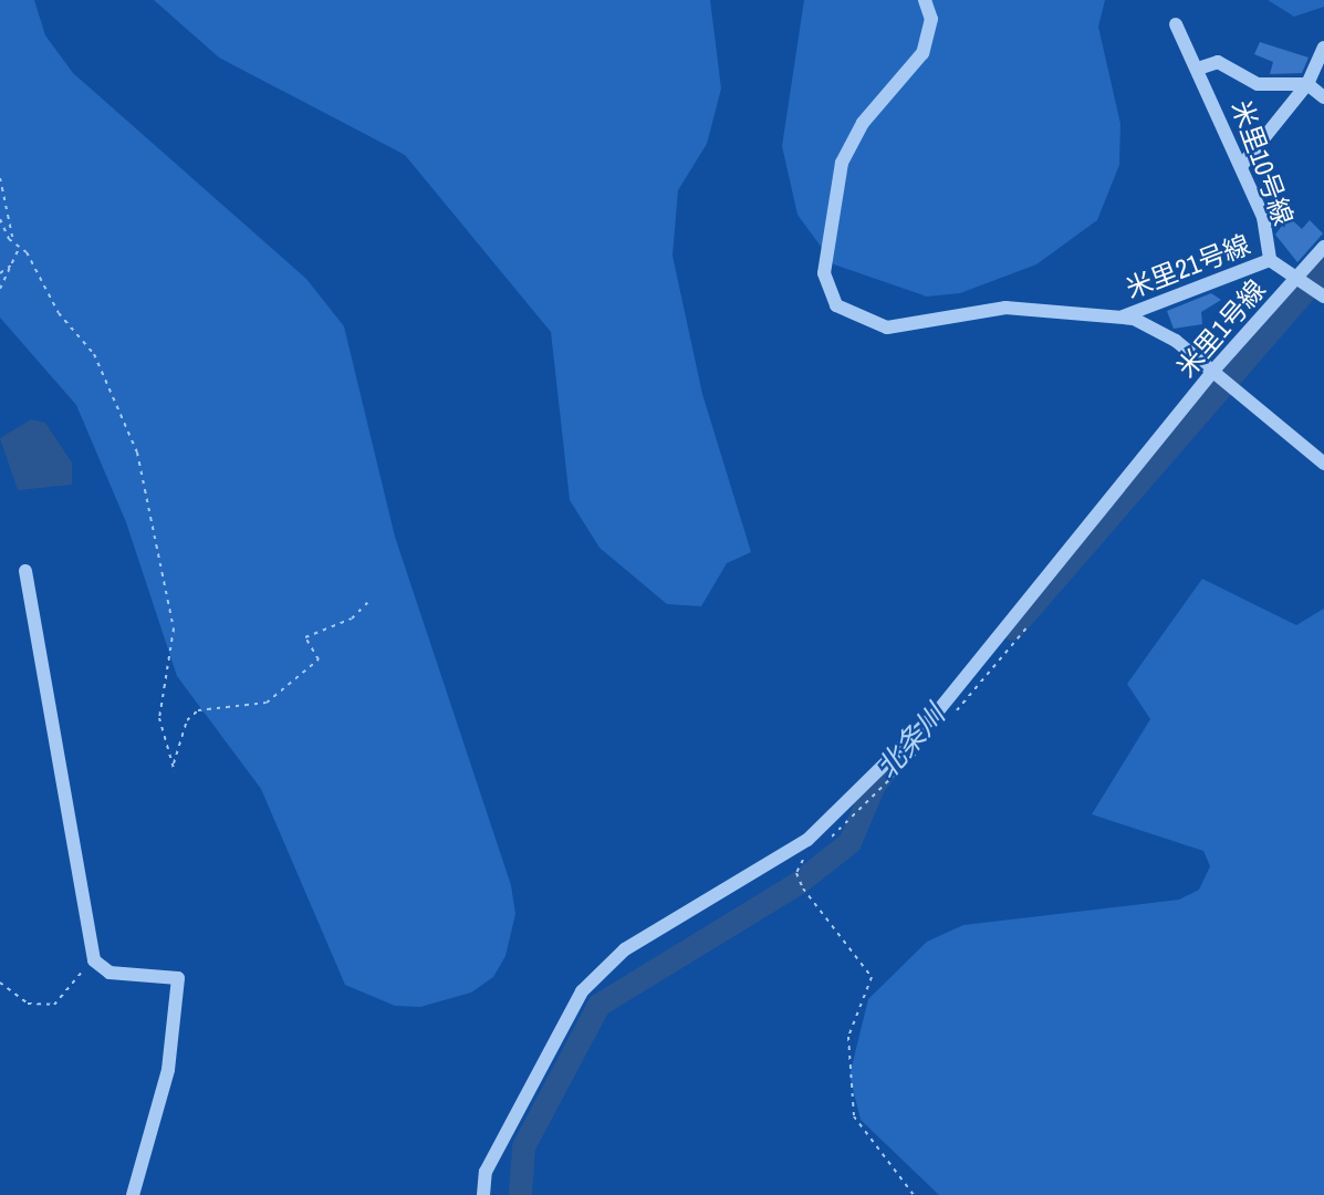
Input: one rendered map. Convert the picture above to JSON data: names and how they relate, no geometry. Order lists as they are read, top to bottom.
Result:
{
  "streets": {
    "street": ["米里10号線", "米里21号線", "米里1号線"]
  },
  "crossings": [
    ["米里10号線", "米里21号線"],
    ["米里10号線", "米里1号線"]
  ],
  "water": ["北条川"]
}
